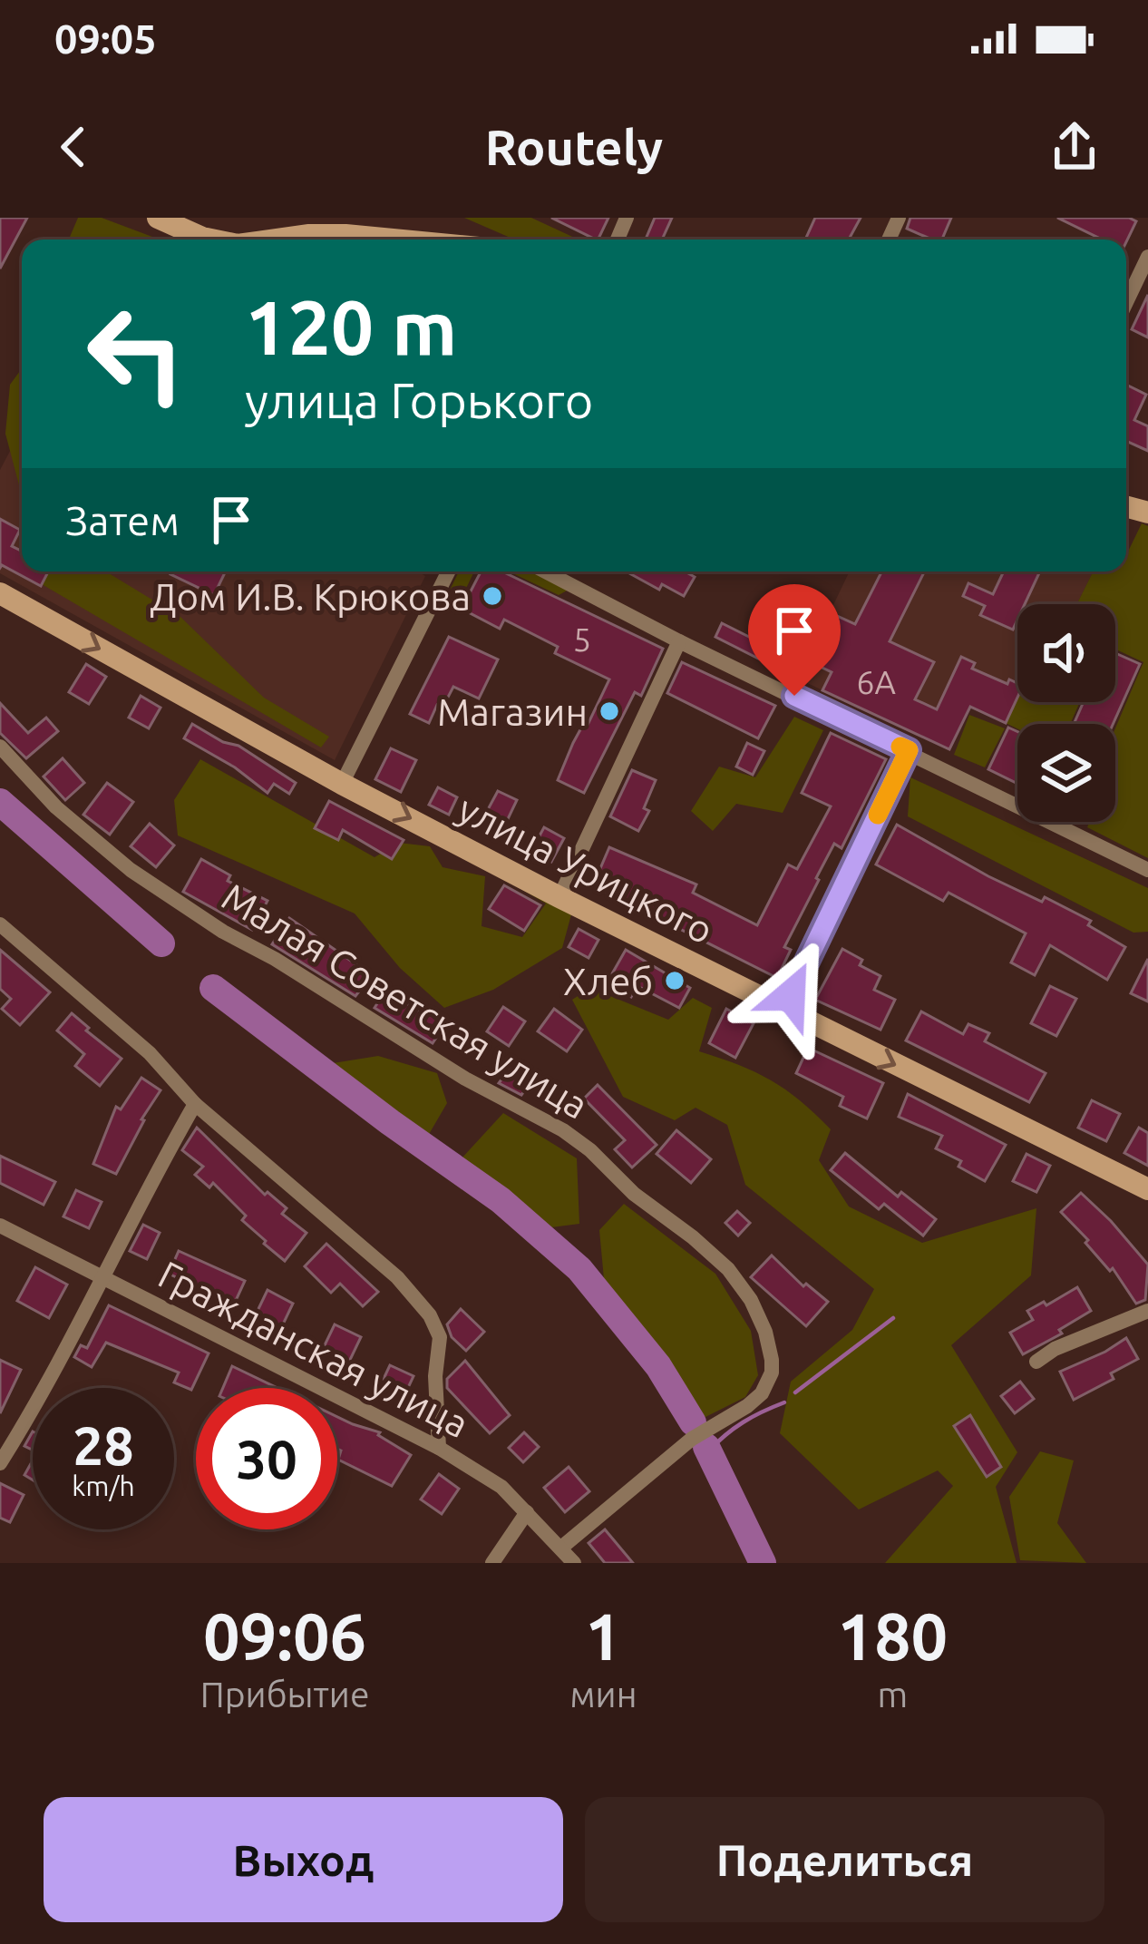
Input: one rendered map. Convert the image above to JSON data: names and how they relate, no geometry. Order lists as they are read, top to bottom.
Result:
{
  "streets": {
    "main road": ["улица Урицкого"],
    "street": ["Малая Советская улица", "Гражданская улица"]
  },
  "crossings": [
    ["Малая Советская улица", "Гражданская улица"]
  ],
  "one_way": ["улица Урицкого"],
  "places": ["Дом И.В. Крюкова", "Магазин", "Хлеб"],
  "house_numbers": ["5", "6А"],
  "page": {
    "status": "09:05",
    "header": "Routely",
    "turn": ["120 m", "улица Горького"],
    "then": "Затем",
    "speed": "28 km/h",
    "limit": "30",
    "eta": [
      "09:06",
      "Прибытие",
      "1",
      "мин",
      "180",
      "m"
    ],
    "buttons": ["Выход", "Поделиться"]
  }
}
